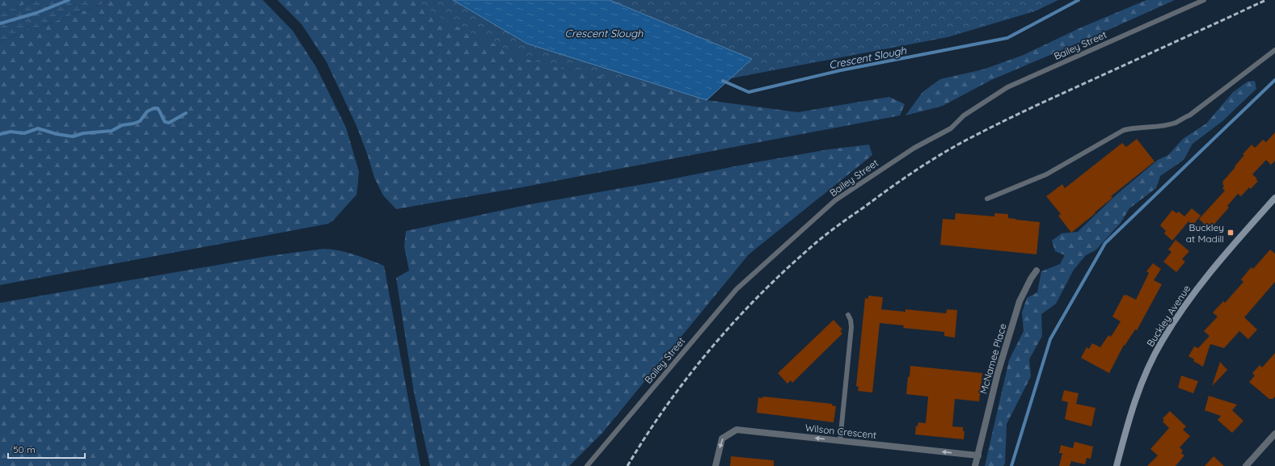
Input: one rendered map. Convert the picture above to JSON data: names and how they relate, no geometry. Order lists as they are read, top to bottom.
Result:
{
  "streets": {
    "street": ["Buckley Avenue", "McNamee Place", "Wilson Crescent"],
    "lane": ["Bailey Street"]
  },
  "crossings": [
    ["McNamee Place", "Wilson Crescent"]
  ],
  "one_way": ["Wilson Crescent"],
  "water": ["Crescent Slough"],
  "places": {
    "transit": ["Buckley at Madill"]
  },
  "scale_bar": "50 m"
}
